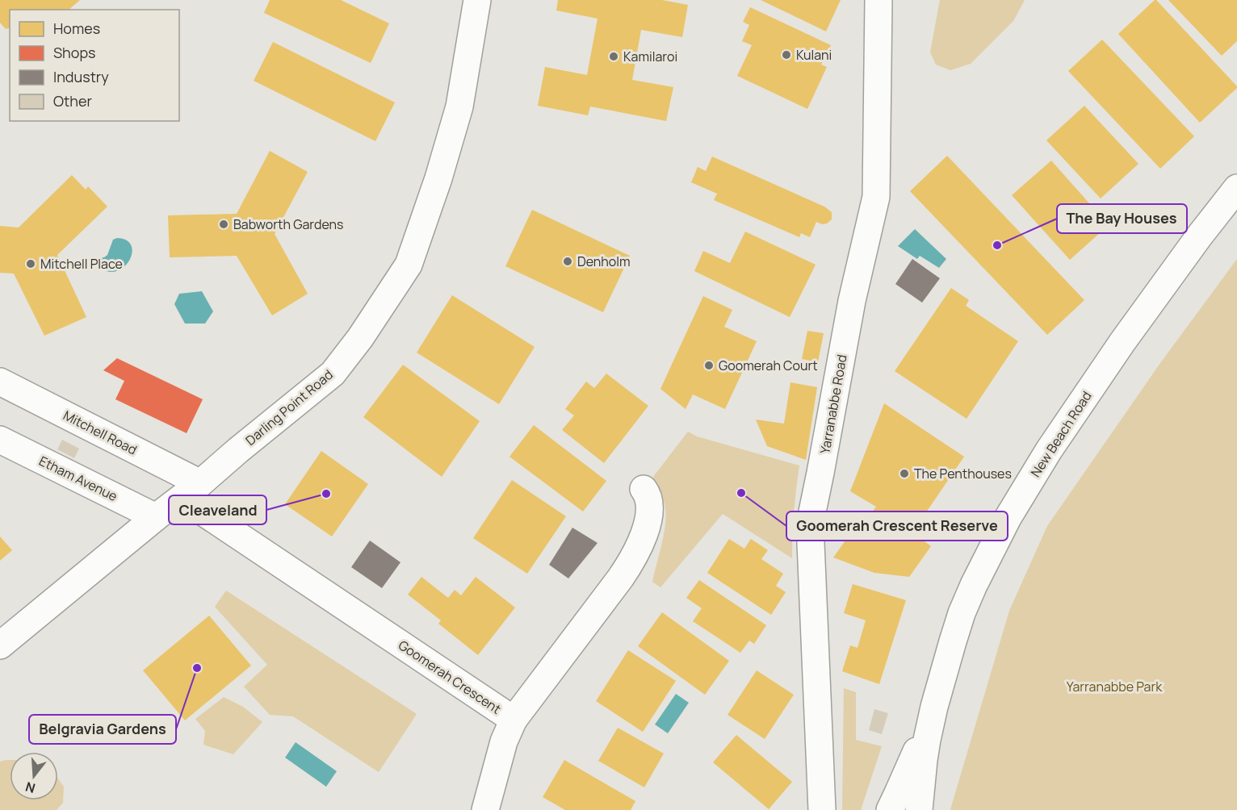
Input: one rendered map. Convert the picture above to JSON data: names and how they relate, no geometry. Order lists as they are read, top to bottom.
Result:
{
  "streets": {
    "street": [
      "Yarranabbe Road",
      "Darling Point Road",
      "Mitchell Road",
      "New Beach Road",
      "Etham Avenue",
      "Goomerah Crescent"
    ]
  },
  "crossings": [
    ["Darling Point Road", "Mitchell Road"],
    ["Darling Point Road", "Etham Avenue"],
    ["Darling Point Road", "Goomerah Crescent"],
    ["Mitchell Road", "Goomerah Crescent"]
  ],
  "parks": ["Yarranabbe Park"],
  "places": [
    "Kulani",
    "Kamilaroi",
    "Babworth Gardens",
    "The Bay Houses",
    "Denholm",
    "Mitchell Place",
    "Goomerah Court",
    "The Penthouses",
    "Goomerah Crescent Reserve",
    "Cleaveland",
    "Belgravia Gardens"
  ],
  "legend": [
    "Homes",
    "Shops",
    "Industry",
    "Other"
  ],
  "north": "bottom"
}
